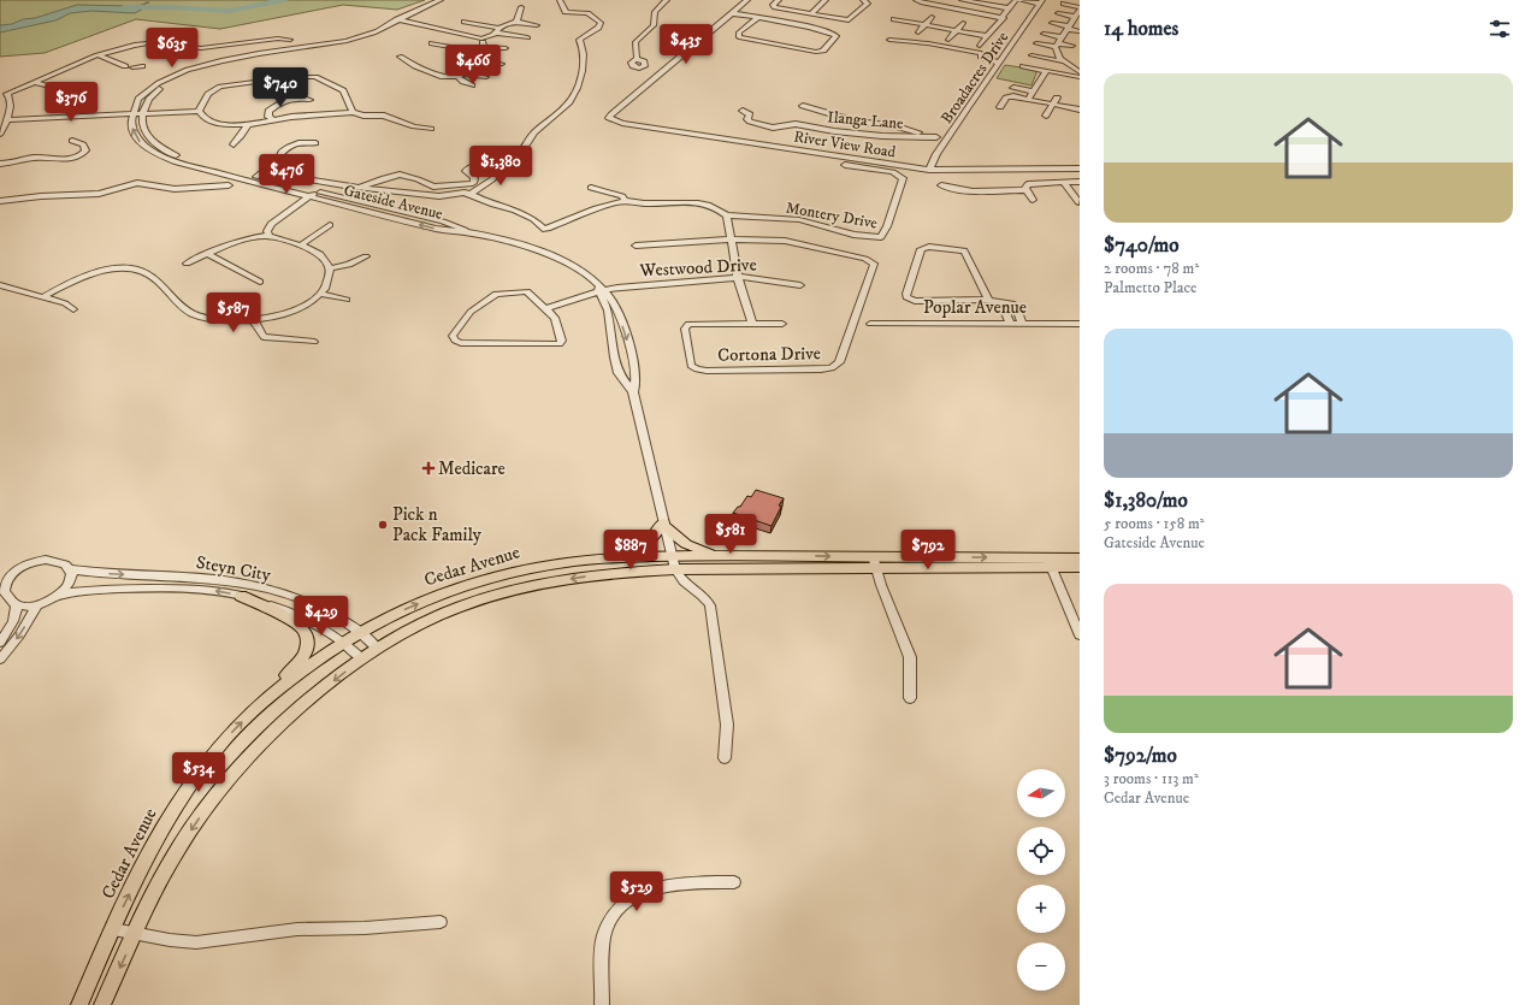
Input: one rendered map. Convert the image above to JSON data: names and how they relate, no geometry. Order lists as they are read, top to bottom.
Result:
{
  "streets": {
    "main road": ["Cedar Avenue"],
    "street": [
      "Broadacres Drive",
      "Ilanga Lane",
      "River View Road",
      "Gateside Avenue",
      "Montery Drive",
      "Westwood Drive",
      "Poplar Avenue",
      "Cortona Drive",
      "Steyn City"
    ]
  },
  "crossings": [
    ["Broadacres Drive", "Ilanga Lane"],
    ["Broadacres Drive", "River View Road"],
    ["Gateside Avenue", "Westwood Drive"],
    ["Gateside Avenue", "Cedar Avenue"],
    ["Cedar Avenue", "Steyn City"]
  ],
  "places": {
    "health": ["Medicare"],
    "other": ["Pick n Pack Family"]
  },
  "north": "left",
  "page": {
    "heading": "14 homes",
    "price": [
      "$435",
      "$635",
      "$466",
      "$740",
      "$376",
      "$1,380",
      "$476",
      "$587",
      "$581",
      "$887",
      "$792",
      "$429",
      "$534",
      "$529"
    ],
    "list": [
      {
        "name": "$740/mo",
        "note": "2 rooms · 78 m² · Palmetto Place"
      },
      {
        "name": "$1,380/mo",
        "note": "5 rooms · 158 m² · Gateside Avenue"
      },
      {
        "name": "$792/mo",
        "note": "3 rooms · 113 m² · Cedar Avenue"
      }
    ],
    "map_buttons": ["+", "−"]
  }
}
